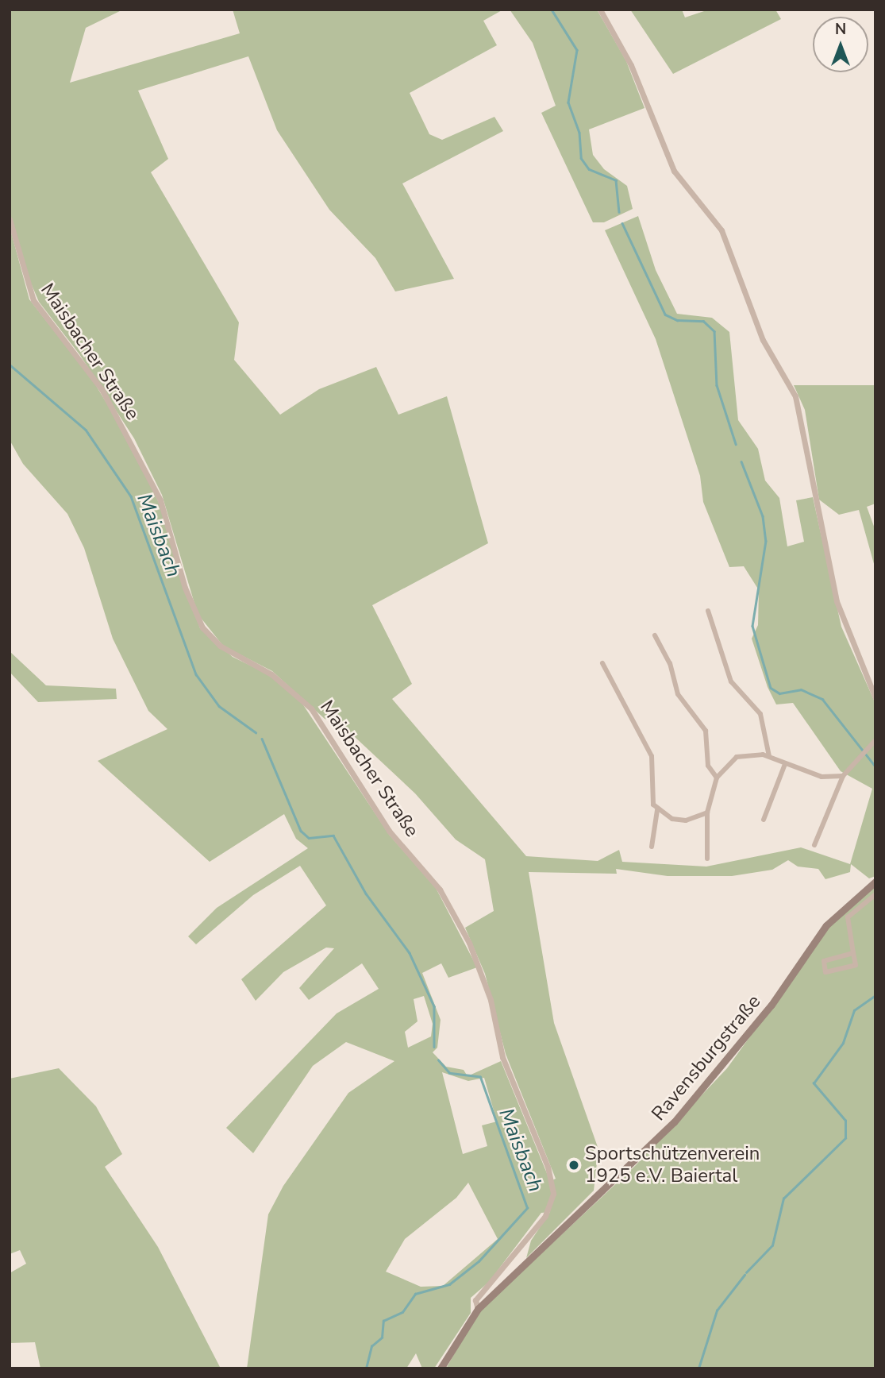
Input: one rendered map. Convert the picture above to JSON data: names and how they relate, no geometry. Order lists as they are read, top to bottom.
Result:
{
  "streets": {
    "main road": ["Ravensburgstraße"],
    "street": ["Maisbacher Straße"]
  },
  "crossings": [
    ["Maisbacher Straße", "Ravensburgstraße"]
  ],
  "water": ["Maisbach"],
  "places": ["Sportschützenverein 1925 e.V. Baiertal"],
  "north": "top"
}
